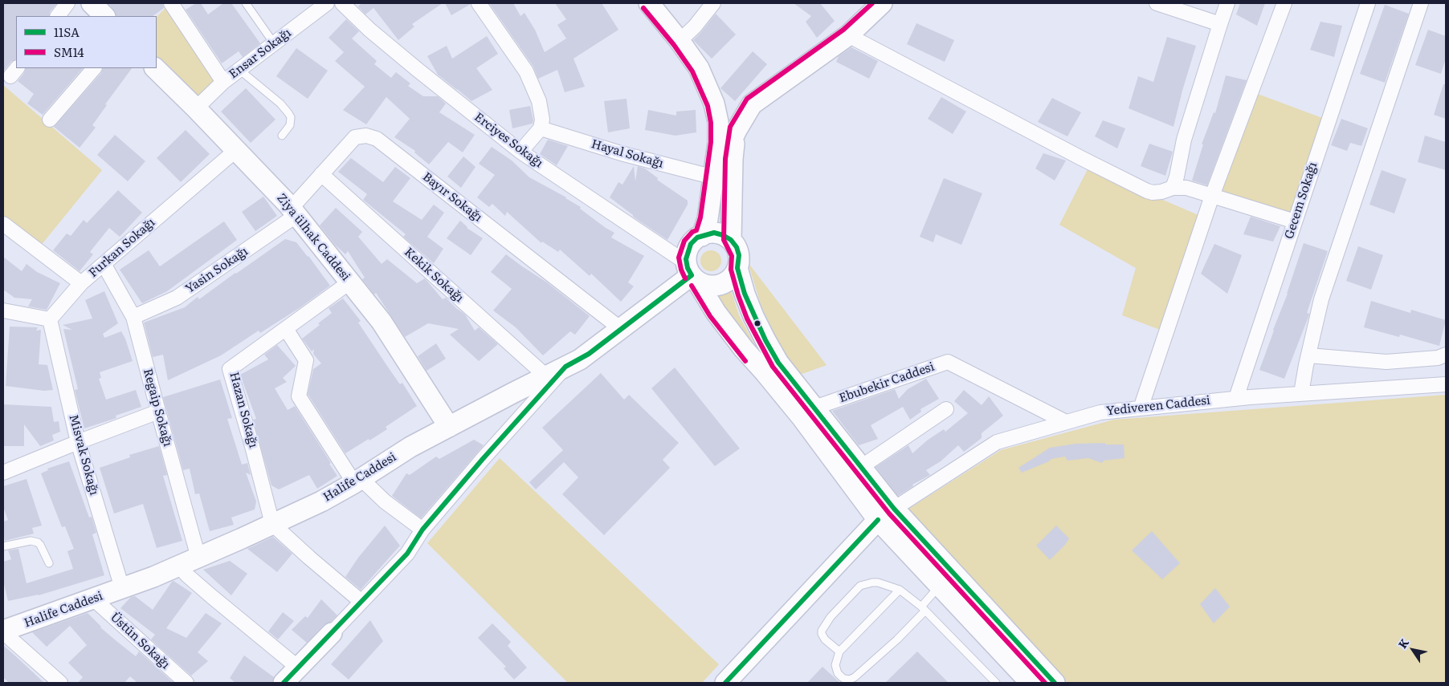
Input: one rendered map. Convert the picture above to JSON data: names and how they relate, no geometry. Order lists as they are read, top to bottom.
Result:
{
  "streets": {
    "street": [
      "Ensar Sokağı",
      "Erciyes Sokağı",
      "Hayal Sokağı",
      "Bayır Sokağı",
      "Gecem Sokağı",
      "Ziya ülhak Caddesi",
      "Furkan Sokağı",
      "Yasin Sokağı",
      "Kekik Sokağı",
      "Ebubekir Caddesi",
      "Yediveren Caddesi",
      "Regaip Sokağı",
      "Hazan Sokağı",
      "Misvak Sokağı",
      "Halife Caddesi",
      "Üstün Sokağı"
    ]
  },
  "crossings": [
    ["Ensar Sokağı", "Ziya ülhak Caddesi"],
    ["Erciyes Sokağı", "Halife Caddesi"],
    ["Bayır Sokağı", "Ziya ülhak Caddesi"],
    ["Bayır Sokağı", "Yasin Sokağı"],
    ["Bayır Sokağı", "Kekik Sokağı"],
    ["Bayır Sokağı", "Halife Caddesi"],
    ["Gecem Sokağı", "Yediveren Caddesi"],
    ["Ziya ülhak Caddesi", "Furkan Sokağı"],
    ["Ziya ülhak Caddesi", "Yasin Sokağı"],
    ["Ziya ülhak Caddesi", "Hazan Sokağı"],
    ["Ziya ülhak Caddesi", "Halife Caddesi"],
    ["Furkan Sokağı", "Regaip Sokağı"],
    ["Furkan Sokağı", "Misvak Sokağı"],
    ["Yasin Sokağı", "Regaip Sokağı"],
    ["Kekik Sokağı", "Halife Caddesi"],
    ["Ebubekir Caddesi", "Yediveren Caddesi"],
    ["Regaip Sokağı", "Halife Caddesi"],
    ["Hazan Sokağı", "Halife Caddesi"],
    ["Misvak Sokağı", "Halife Caddesi"],
    ["Halife Caddesi", "Üstün Sokağı"]
  ],
  "lines": ["transit line SM14", "transit line 11SA"],
  "legend": ["11SA", "SM14"],
  "north": "top left"
}
